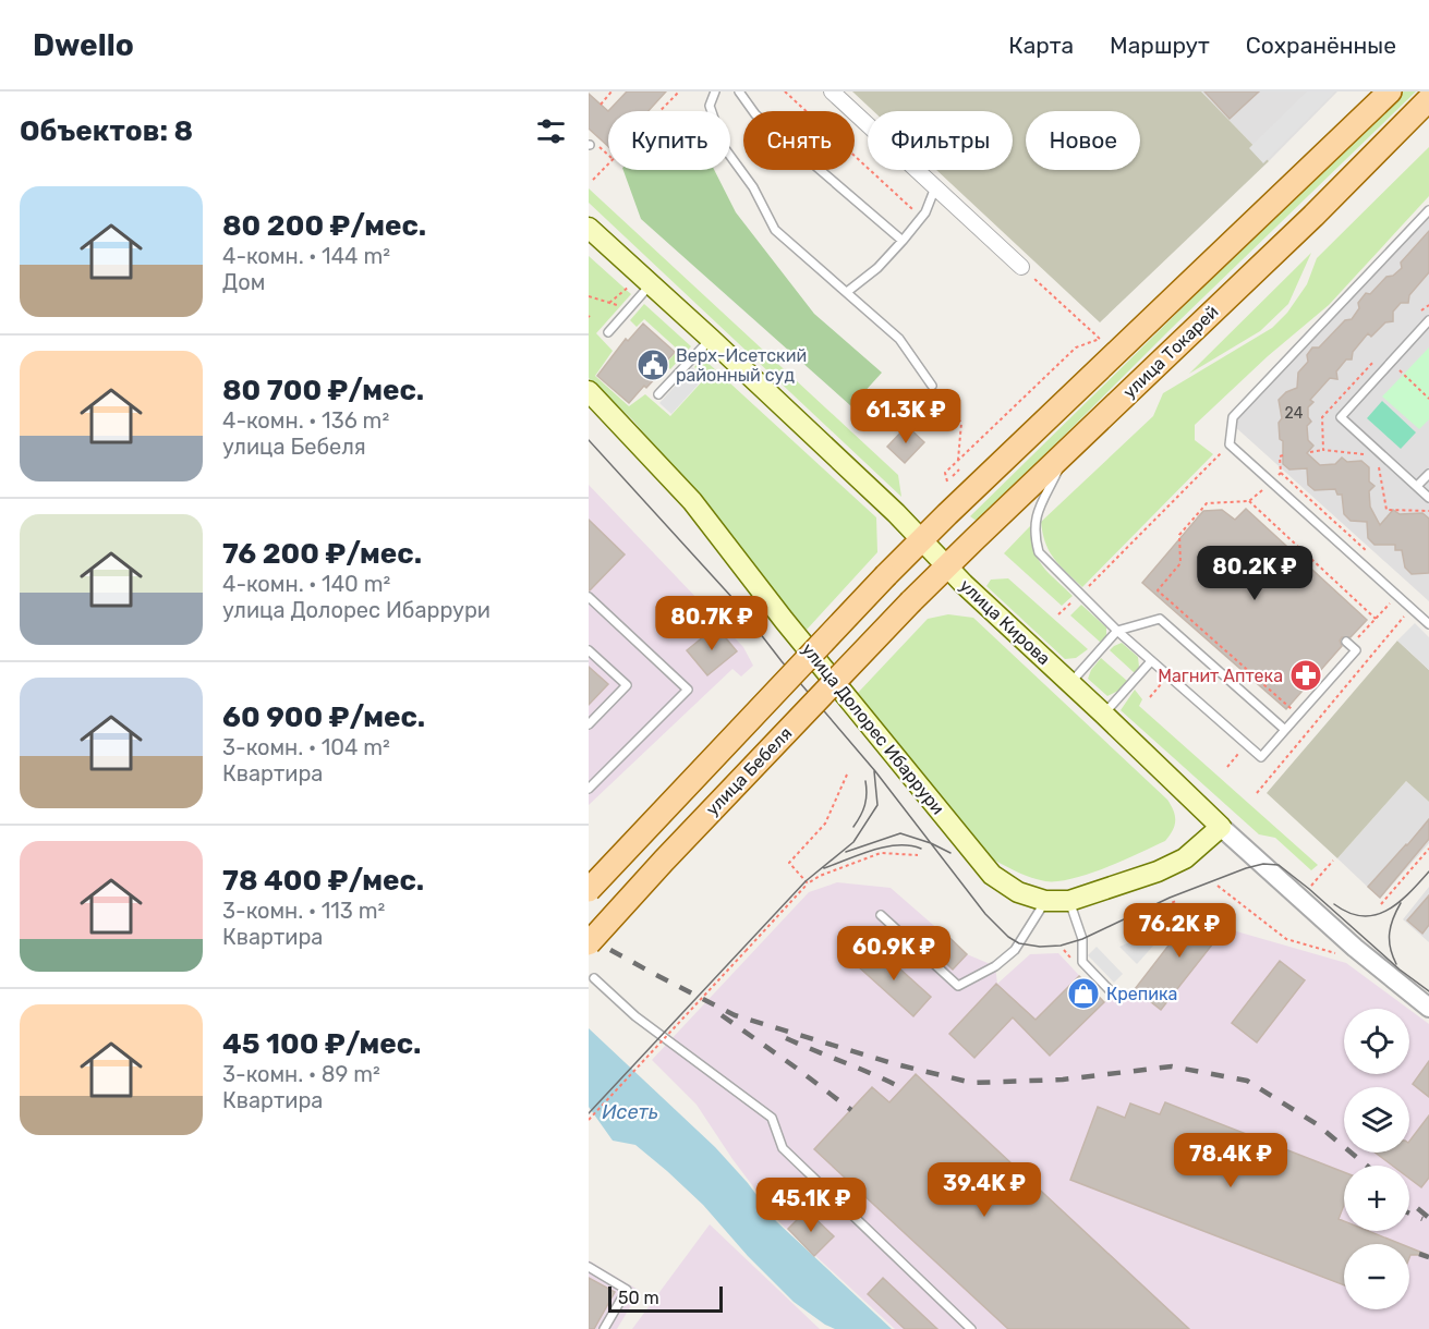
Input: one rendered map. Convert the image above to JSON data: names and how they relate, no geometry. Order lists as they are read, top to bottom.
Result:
{
  "streets": {
    "main road": [
      "улица Токарей",
      "улица Кирова",
      "улица Долорес Ибаррури",
      "улица Бебеля"
    ]
  },
  "crossings": [
    ["улица Токарей", "улица Кирова"],
    ["улица Токарей", "улица Бебеля"],
    ["улица Кирова", "улица Долорес Ибаррури"]
  ],
  "water": ["Исеть"],
  "places": {
    "public building": ["Верх-Исетский районный суд"],
    "pharmacy": ["Магнит Аптека"],
    "shop": ["Крепика"]
  },
  "house_numbers": ["24"],
  "scale_bar": "50 m",
  "page": {
    "header": "Dwello",
    "nav": ["Карта", "Маршрут", "Сохранённые"],
    "heading": "Объектов: 8",
    "chip": [
      "Купить",
      "Снять",
      "Фильтры",
      "Новое"
    ],
    "list": [
      {
        "name": "80 200 ₽/мес.",
        "note": "4-комн. · 144 m² · Дом"
      },
      {
        "name": "80 700 ₽/мес.",
        "note": "4-комн. · 136 m² · улица Бебеля"
      },
      {
        "name": "76 200 ₽/мес.",
        "note": "4-комн. · 140 m² · улица Долорес Ибаррури"
      },
      {
        "name": "60 900 ₽/мес.",
        "note": "3-комн. · 104 m² · Квартира"
      },
      {
        "name": "78 400 ₽/мес.",
        "note": "3-комн. · 113 m² · Квартира"
      },
      {
        "name": "45 100 ₽/мес.",
        "note": "3-комн. · 89 m² · Квартира"
      }
    ],
    "price": [
      "61.3K ₽",
      "80.2K ₽",
      "80.7K ₽",
      "76.2K ₽",
      "60.9K ₽",
      "78.4K ₽",
      "39.4K ₽",
      "45.1K ₽"
    ],
    "map_buttons": ["+", "−"],
    "scale": "50 m"
  }
}
